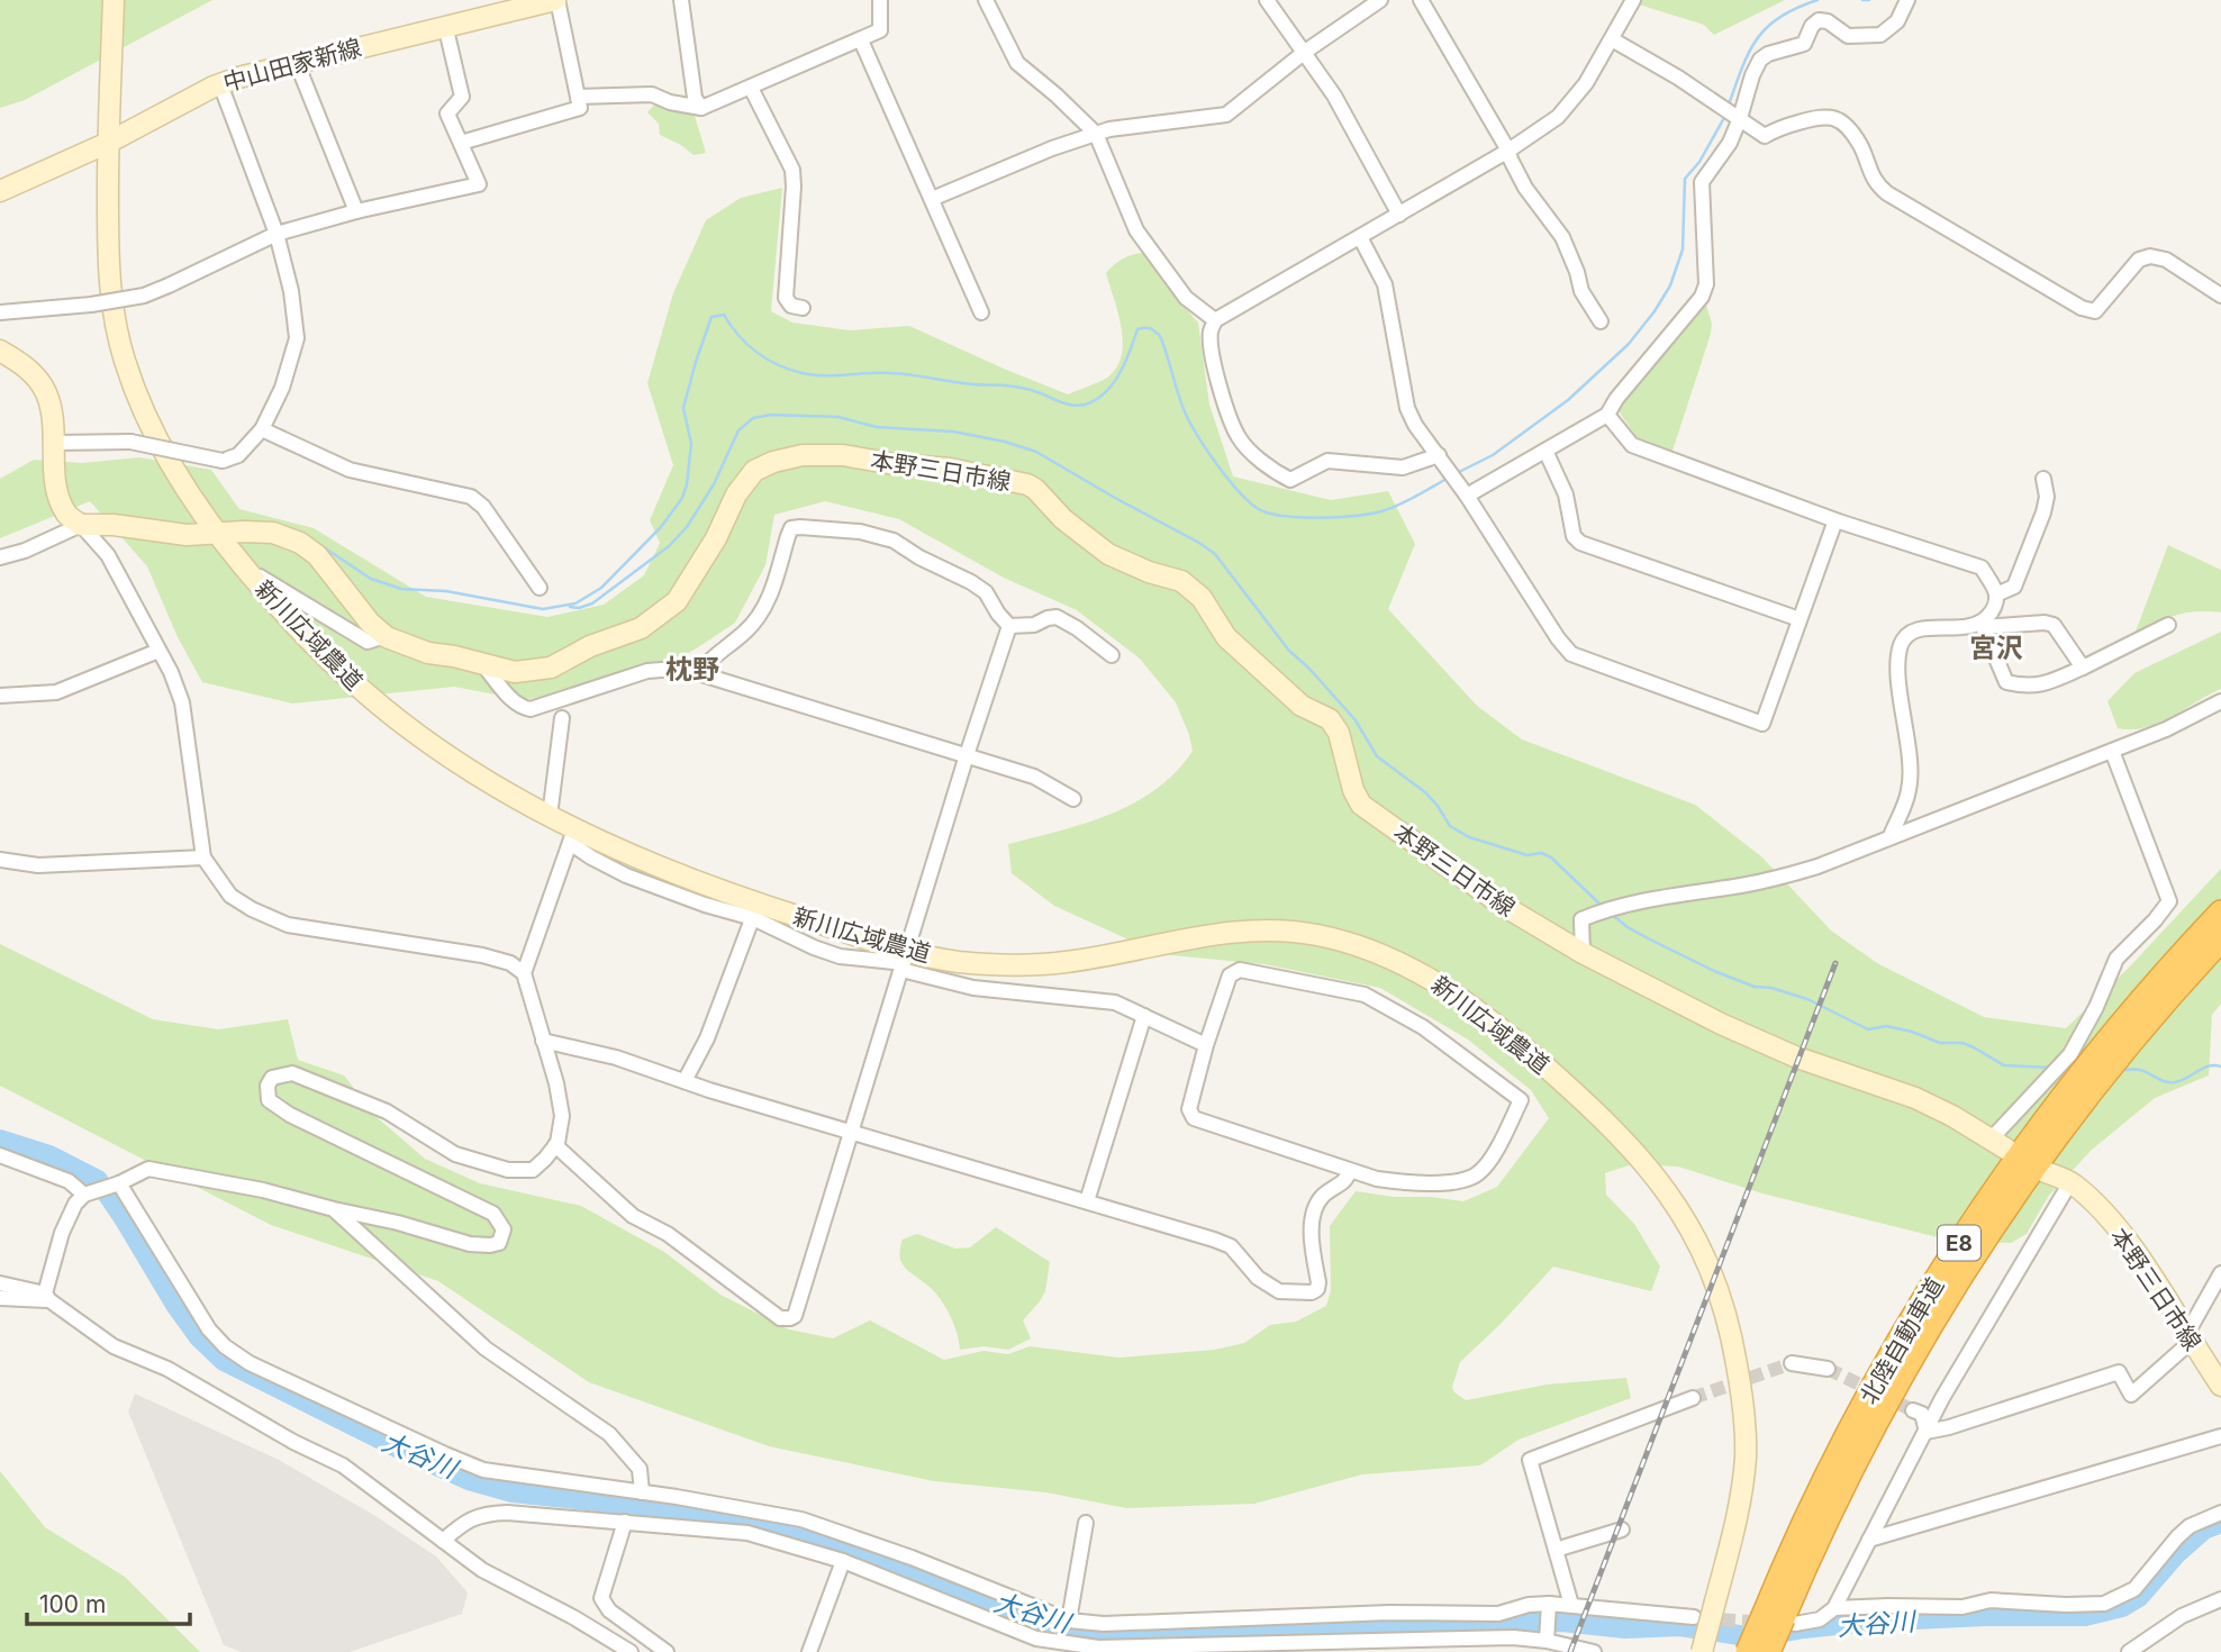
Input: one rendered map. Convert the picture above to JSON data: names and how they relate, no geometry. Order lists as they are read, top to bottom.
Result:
{
  "streets": {
    "highway": ["E8", "北陸自動車道"],
    "main road": ["中山田家新線", "本野三日市線", "新川広域農道"]
  },
  "crossings": [
    ["中山田家新線", "新川広域農道"],
    ["本野三日市線", "新川広域農道"]
  ],
  "districts": ["宮沢", "枕野"],
  "water": ["大谷川"],
  "scale_bar": "100 m"
}
